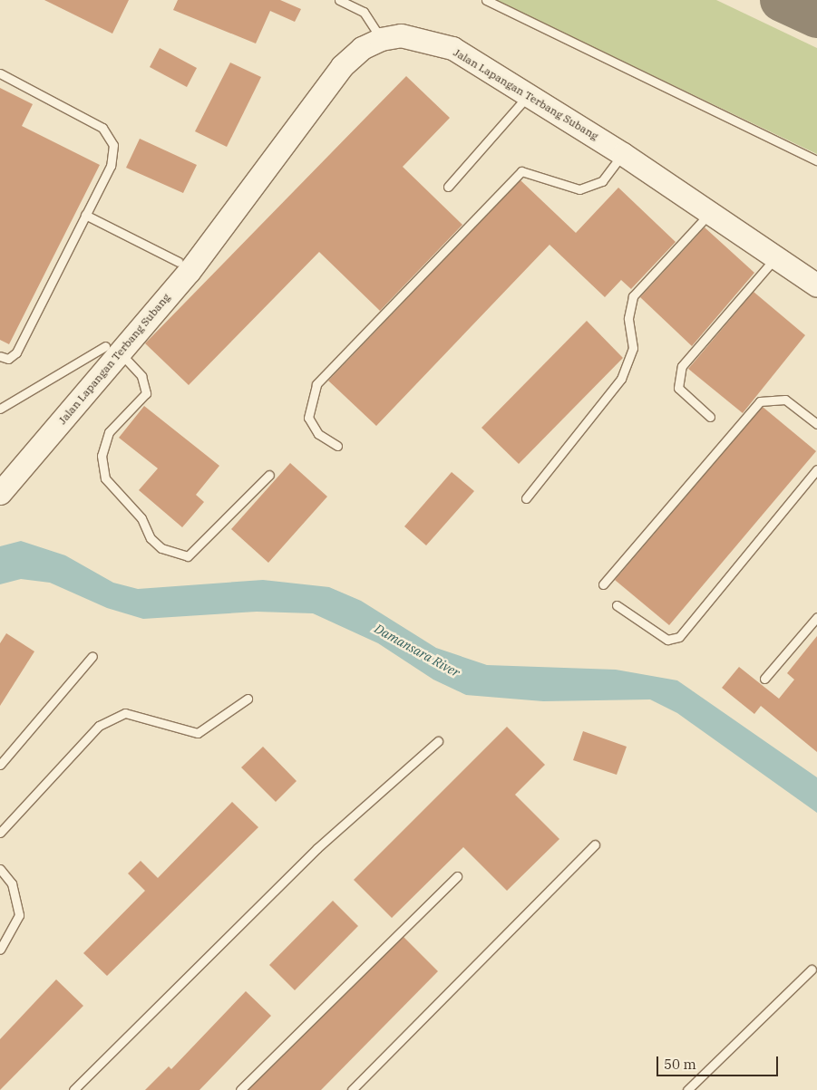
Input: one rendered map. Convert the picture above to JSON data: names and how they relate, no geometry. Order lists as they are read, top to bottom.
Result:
{
  "streets": {
    "street": ["Jalan Lapangan Terbang Subang"]
  },
  "water": ["Damansara River"],
  "scale_bar": "50 m"
}
